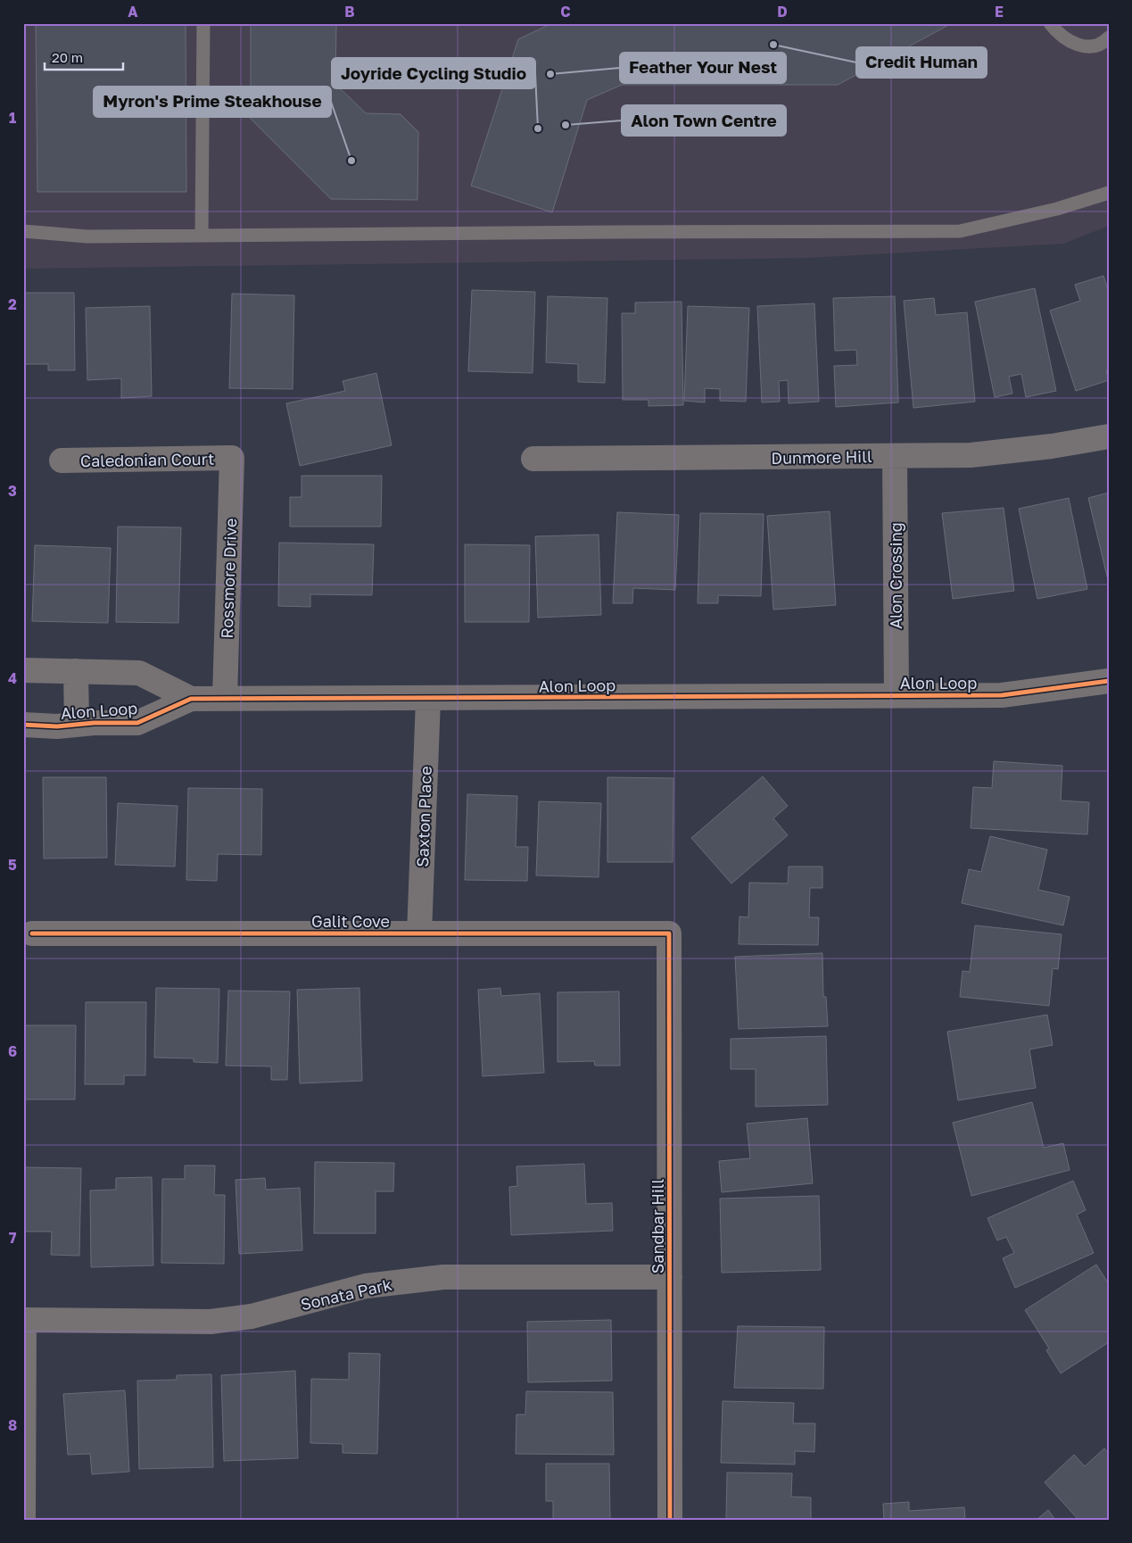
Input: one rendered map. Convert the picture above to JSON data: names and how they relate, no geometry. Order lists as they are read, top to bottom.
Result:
{
  "streets": {
    "street": [
      "Dunmore Hill",
      "Caledonian Court",
      "Alon Crossing",
      "Rossmore Drive",
      "Alon Loop",
      "Saxton Place",
      "Galit Cove",
      "Sandbar Hill",
      "Sonata Park"
    ]
  },
  "crossings": [
    ["Dunmore Hill", "Alon Crossing"],
    ["Caledonian Court", "Rossmore Drive"],
    ["Alon Crossing", "Alon Loop"],
    ["Rossmore Drive", "Alon Loop"],
    ["Alon Loop", "Saxton Place"],
    ["Saxton Place", "Galit Cove"],
    ["Galit Cove", "Sandbar Hill"],
    ["Sandbar Hill", "Sonata Park"]
  ],
  "places": [
    "Credit Human",
    "Feather Your Nest",
    "Alon Town Centre",
    "Joyride Cycling Studio",
    "Myron's Prime Steakhouse"
  ],
  "scale_bar": "20 m",
  "grid": {
    "columns": [
      "A",
      "B",
      "C",
      "D",
      "E"
    ],
    "rows": [
      "1",
      "2",
      "3",
      "4",
      "5",
      "6",
      "7",
      "8"
    ]
  }
}
